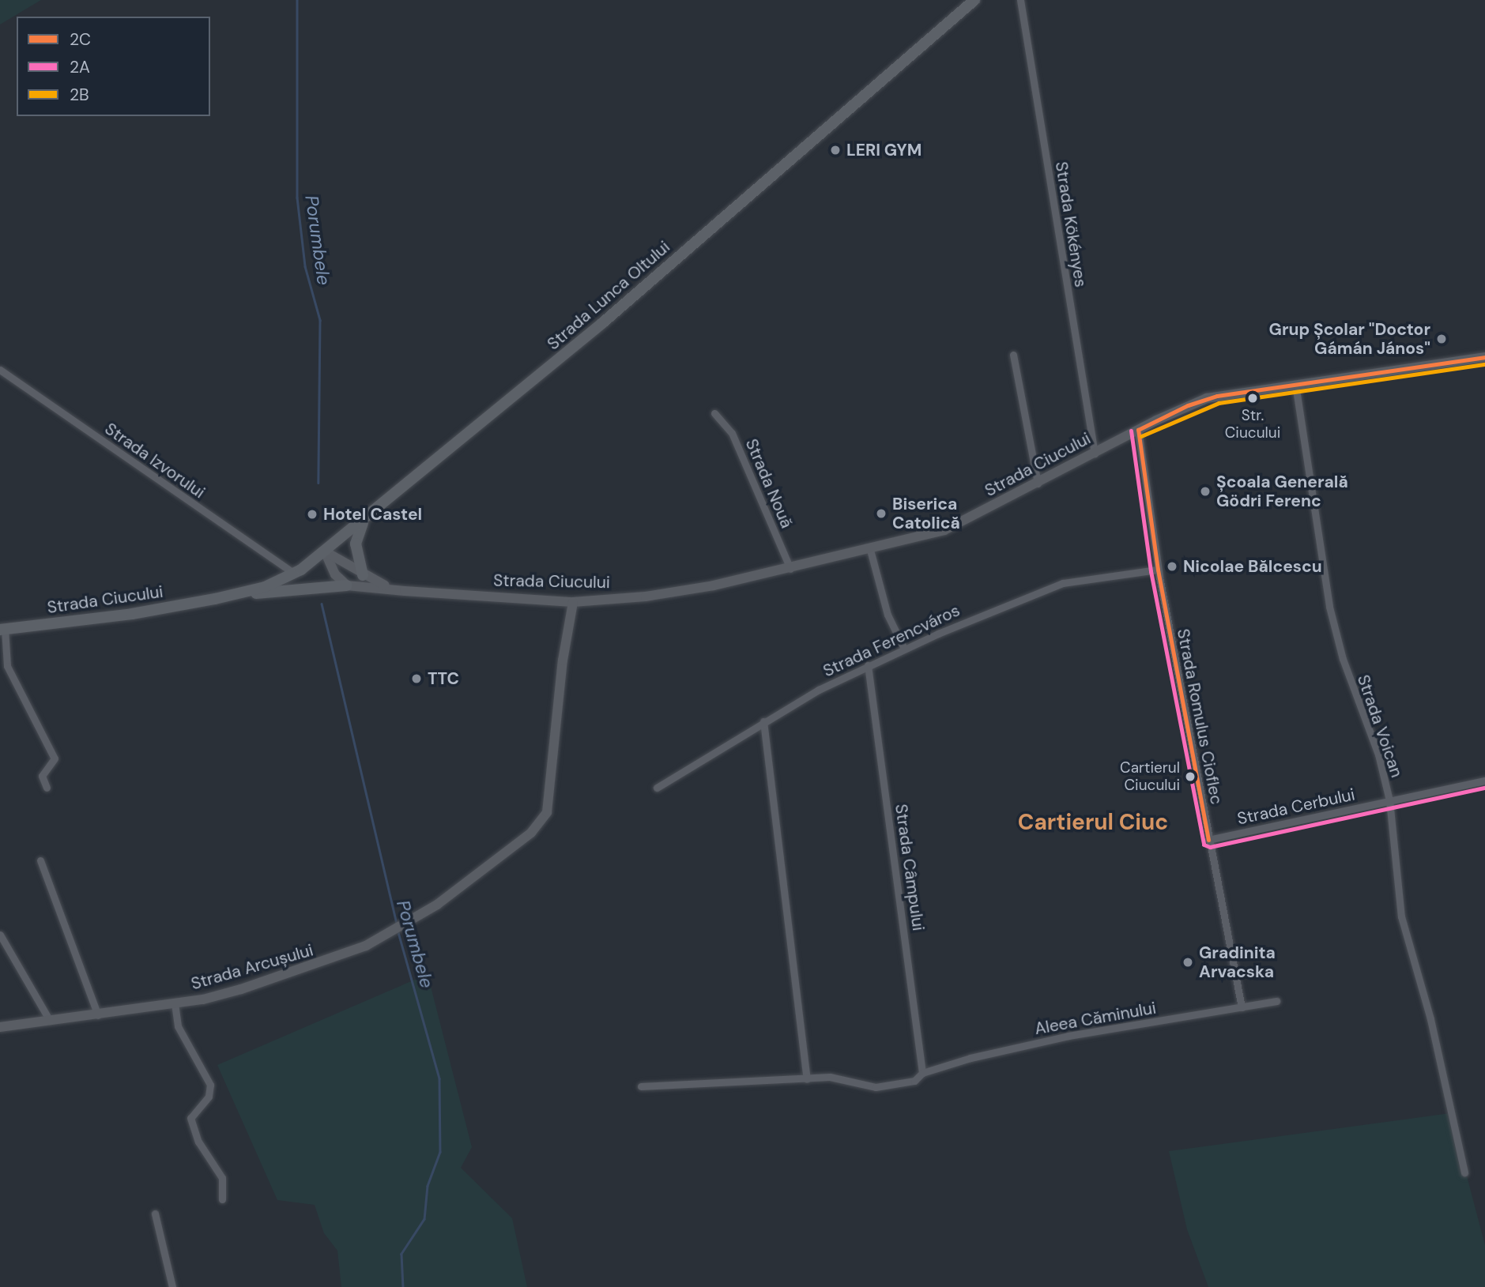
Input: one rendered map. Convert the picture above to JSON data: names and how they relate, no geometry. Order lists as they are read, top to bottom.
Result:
{
  "streets": {
    "main road": ["Strada Lunca Oltului", "Strada Ciucului", "Strada Arcușului"],
    "street": [
      "Strada Kökényes",
      "Strada Izvorului",
      "Strada Nouă",
      "Strada Ferencváros",
      "Strada Romulus Cioflec",
      "Strada Voican",
      "Strada Cerbului",
      "Strada Câmpului",
      "Aleea Căminului"
    ]
  },
  "crossings": [
    ["Strada Kökényes", "Strada Ciucului"],
    ["Strada Lunca Oltului", "Strada Izvorului"],
    ["Strada Lunca Oltului", "Strada Ciucului"],
    ["Strada Ciucului", "Strada Nouă"],
    ["Strada Ciucului", "Strada Romulus Cioflec"],
    ["Strada Ciucului", "Strada Voican"],
    ["Strada Ciucului", "Strada Arcușului"],
    ["Strada Ferencváros", "Strada Romulus Cioflec"],
    ["Strada Ferencváros", "Strada Câmpului"],
    ["Strada Romulus Cioflec", "Strada Cerbului"],
    ["Strada Romulus Cioflec", "Aleea Căminului"],
    ["Strada Voican", "Strada Cerbului"],
    ["Strada Câmpului", "Aleea Căminului"]
  ],
  "districts": ["Cartierul Ciuc"],
  "water": ["Porumbele"],
  "places": [
    "LERI GYM",
    "Grup Școlar \"Doctor Gámán János\"",
    "Str. Ciucului",
    "Școala Generală Gödri Ferenc",
    "Biserica Catolică",
    "Hotel Castel",
    "Nicolae Bălcescu",
    "TTC",
    "Cartierul Ciucului",
    "Gradinita Arvacska"
  ],
  "lines": ["transit line 2C", "transit line 2B", "transit line 2A"],
  "legend": ["2C", "2A", "2B"]
}
